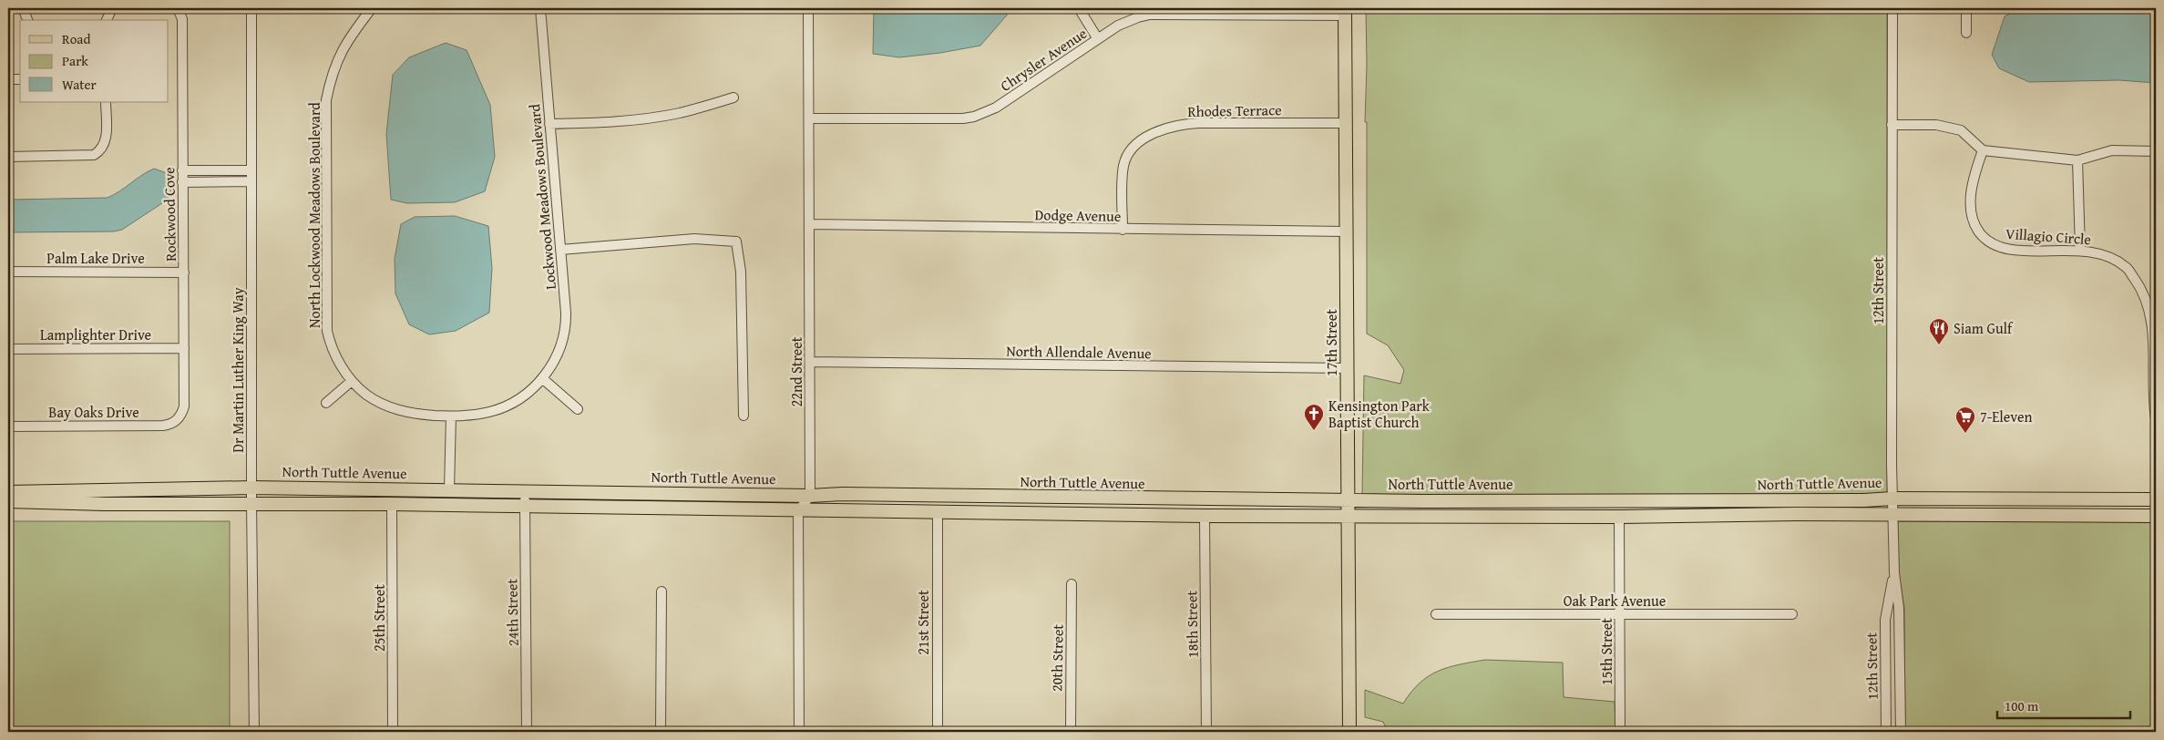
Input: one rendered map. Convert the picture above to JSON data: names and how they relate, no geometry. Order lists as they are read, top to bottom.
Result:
{
  "streets": {
    "main road": ["17th Street", "North Tuttle Avenue"],
    "street": [
      "Chrysler Avenue",
      "Rhodes Terrace",
      "Lockwood Meadows Boulevard",
      "Rockwood Cove",
      "North Lockwood Meadows Boulevard",
      "Dodge Avenue",
      "Villagio Circle",
      "Palm Lake Drive",
      "12th Street",
      "Lamplighter Drive",
      "North Allendale Avenue",
      "Dr Martin Luther King Way",
      "22nd Street",
      "Bay Oaks Drive",
      "Oak Park Avenue",
      "24th Street",
      "25th Street",
      "21st Street",
      "18th Street",
      "15th Street",
      "20th Street"
    ]
  },
  "crossings": [
    ["Chrysler Avenue", "17th Street"],
    ["Chrysler Avenue", "22nd Street"],
    ["Rhodes Terrace", "Dodge Avenue"],
    ["Rhodes Terrace", "17th Street"],
    ["Lockwood Meadows Boulevard", "North Lockwood Meadows Boulevard"],
    ["Rockwood Cove", "Palm Lake Drive"],
    ["Rockwood Cove", "Lamplighter Drive"],
    ["Rockwood Cove", "Bay Oaks Drive"],
    ["Dodge Avenue", "17th Street"],
    ["Dodge Avenue", "22nd Street"],
    ["12th Street", "North Tuttle Avenue"],
    ["17th Street", "North Allendale Avenue"],
    ["17th Street", "North Tuttle Avenue"],
    ["North Allendale Avenue", "22nd Street"],
    ["Dr Martin Luther King Way", "North Tuttle Avenue"],
    ["22nd Street", "North Tuttle Avenue"],
    ["North Tuttle Avenue", "24th Street"],
    ["North Tuttle Avenue", "25th Street"],
    ["North Tuttle Avenue", "21st Street"],
    ["North Tuttle Avenue", "18th Street"],
    ["North Tuttle Avenue", "15th Street"],
    ["Oak Park Avenue", "15th Street"]
  ],
  "places": {
    "restaurant": ["Siam Gulf"],
    "church": ["Kensington Park Baptist Church"],
    "supermarket": ["7-Eleven"]
  },
  "legend": ["Road", "Park", "Water"],
  "scale_bar": "100 m"
}
